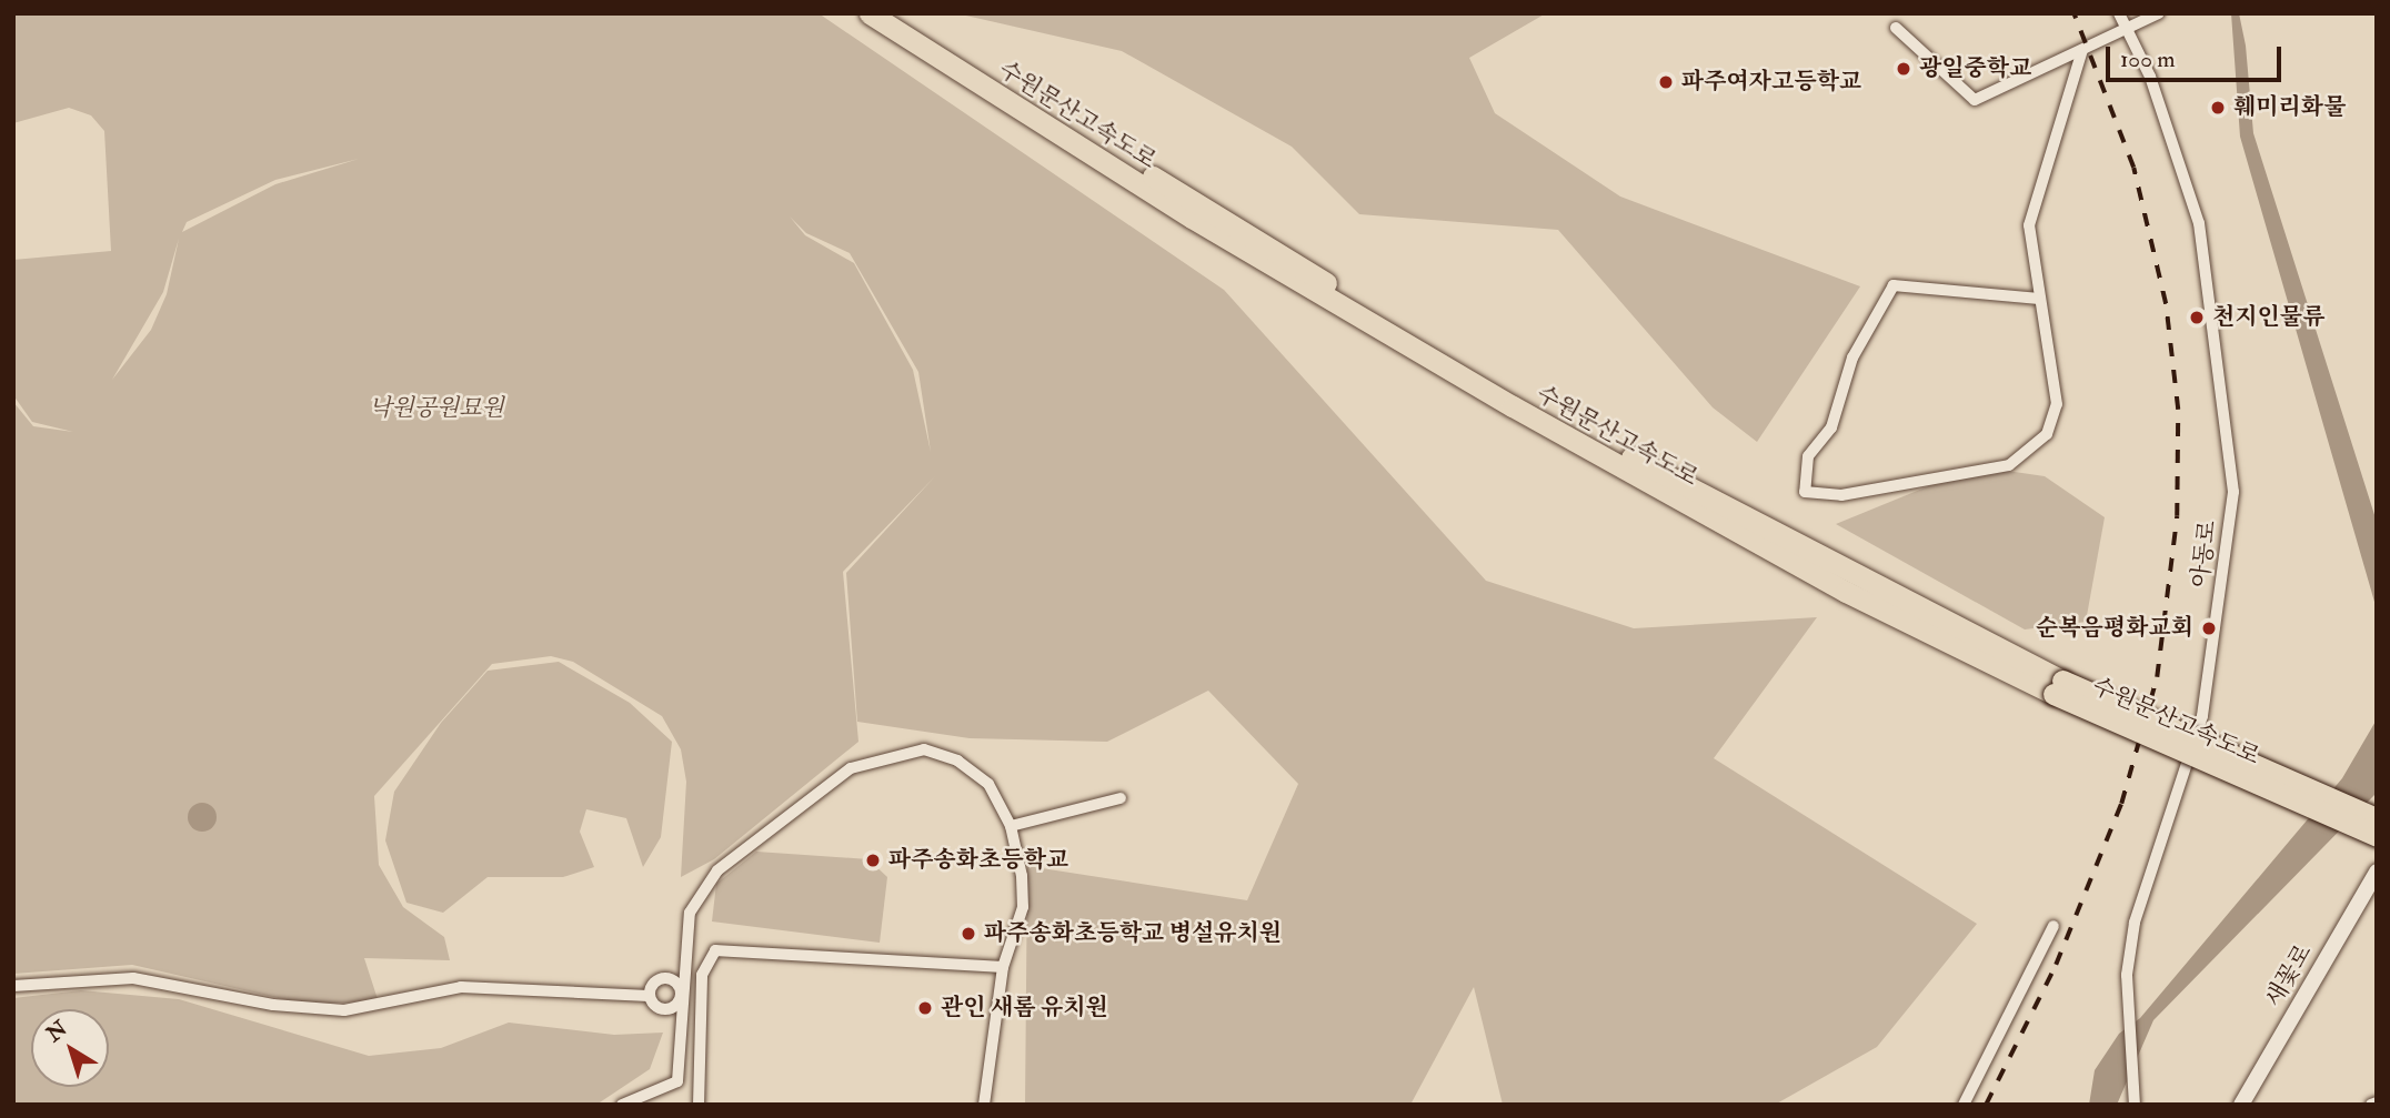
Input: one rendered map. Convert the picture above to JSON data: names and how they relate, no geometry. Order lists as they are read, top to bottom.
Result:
{
  "streets": {
    "highway": ["수원문산고속도로"],
    "street": ["아동로", "새꽃로"]
  },
  "parks": ["낙원공원묘원"],
  "places": [
    "광일중학교",
    "파주여자고등학교",
    "훼미리화물",
    "천지인물류",
    "순복음평화교회",
    "파주송화초등학교",
    "파주송화초등학교 병설유치원",
    "관인 새롬 유치원"
  ],
  "scale_bar": "100 m",
  "north": "top left"
}
